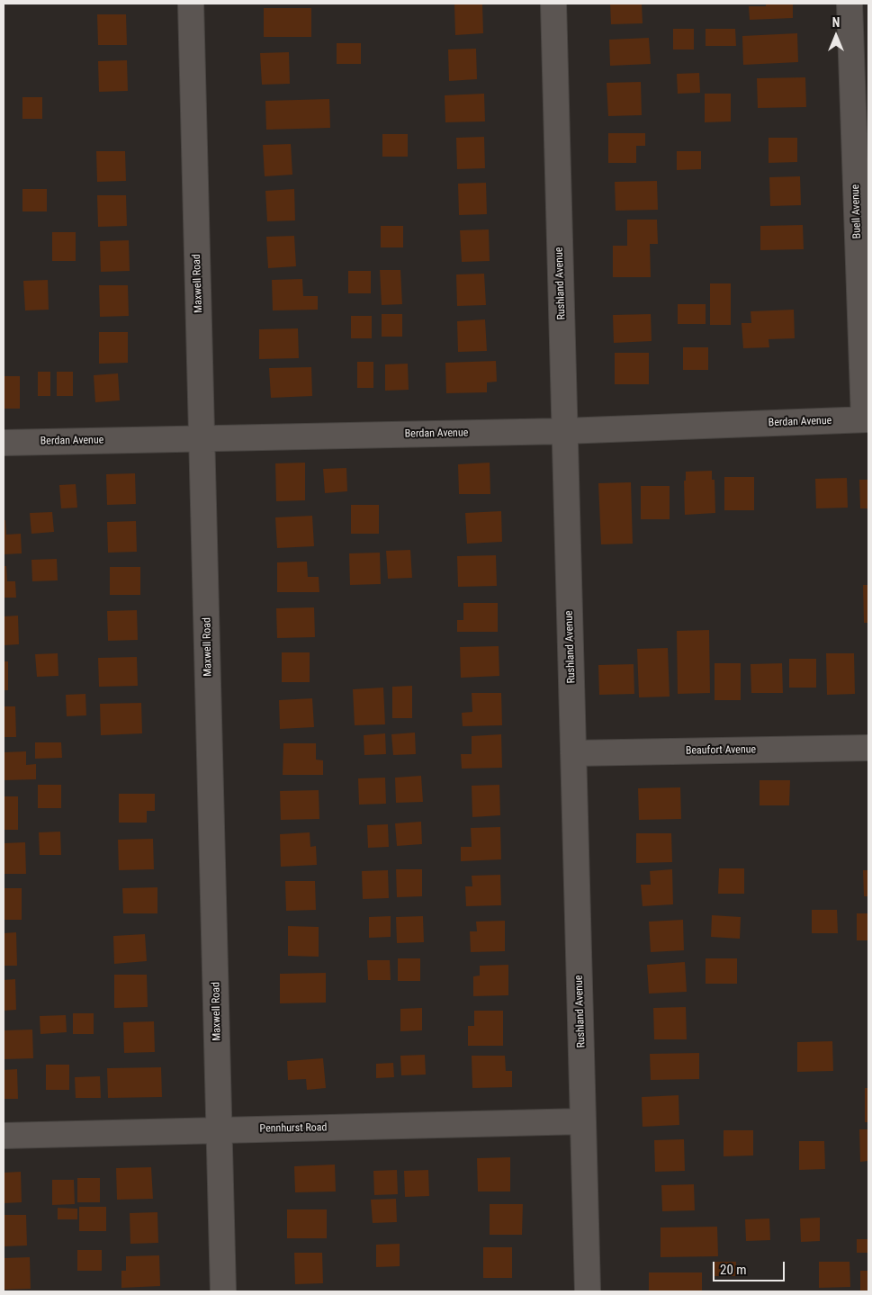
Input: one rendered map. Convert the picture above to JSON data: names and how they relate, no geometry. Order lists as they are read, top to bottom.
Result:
{
  "streets": {
    "street": [
      "Buell Avenue",
      "Maxwell Road",
      "Rushland Avenue",
      "Berdan Avenue",
      "Beaufort Avenue",
      "Pennhurst Road"
    ]
  },
  "crossings": [
    ["Buell Avenue", "Berdan Avenue"],
    ["Maxwell Road", "Berdan Avenue"],
    ["Maxwell Road", "Pennhurst Road"],
    ["Rushland Avenue", "Berdan Avenue"],
    ["Rushland Avenue", "Beaufort Avenue"],
    ["Rushland Avenue", "Pennhurst Road"]
  ],
  "scale_bar": "20 m",
  "north": "top"
}
